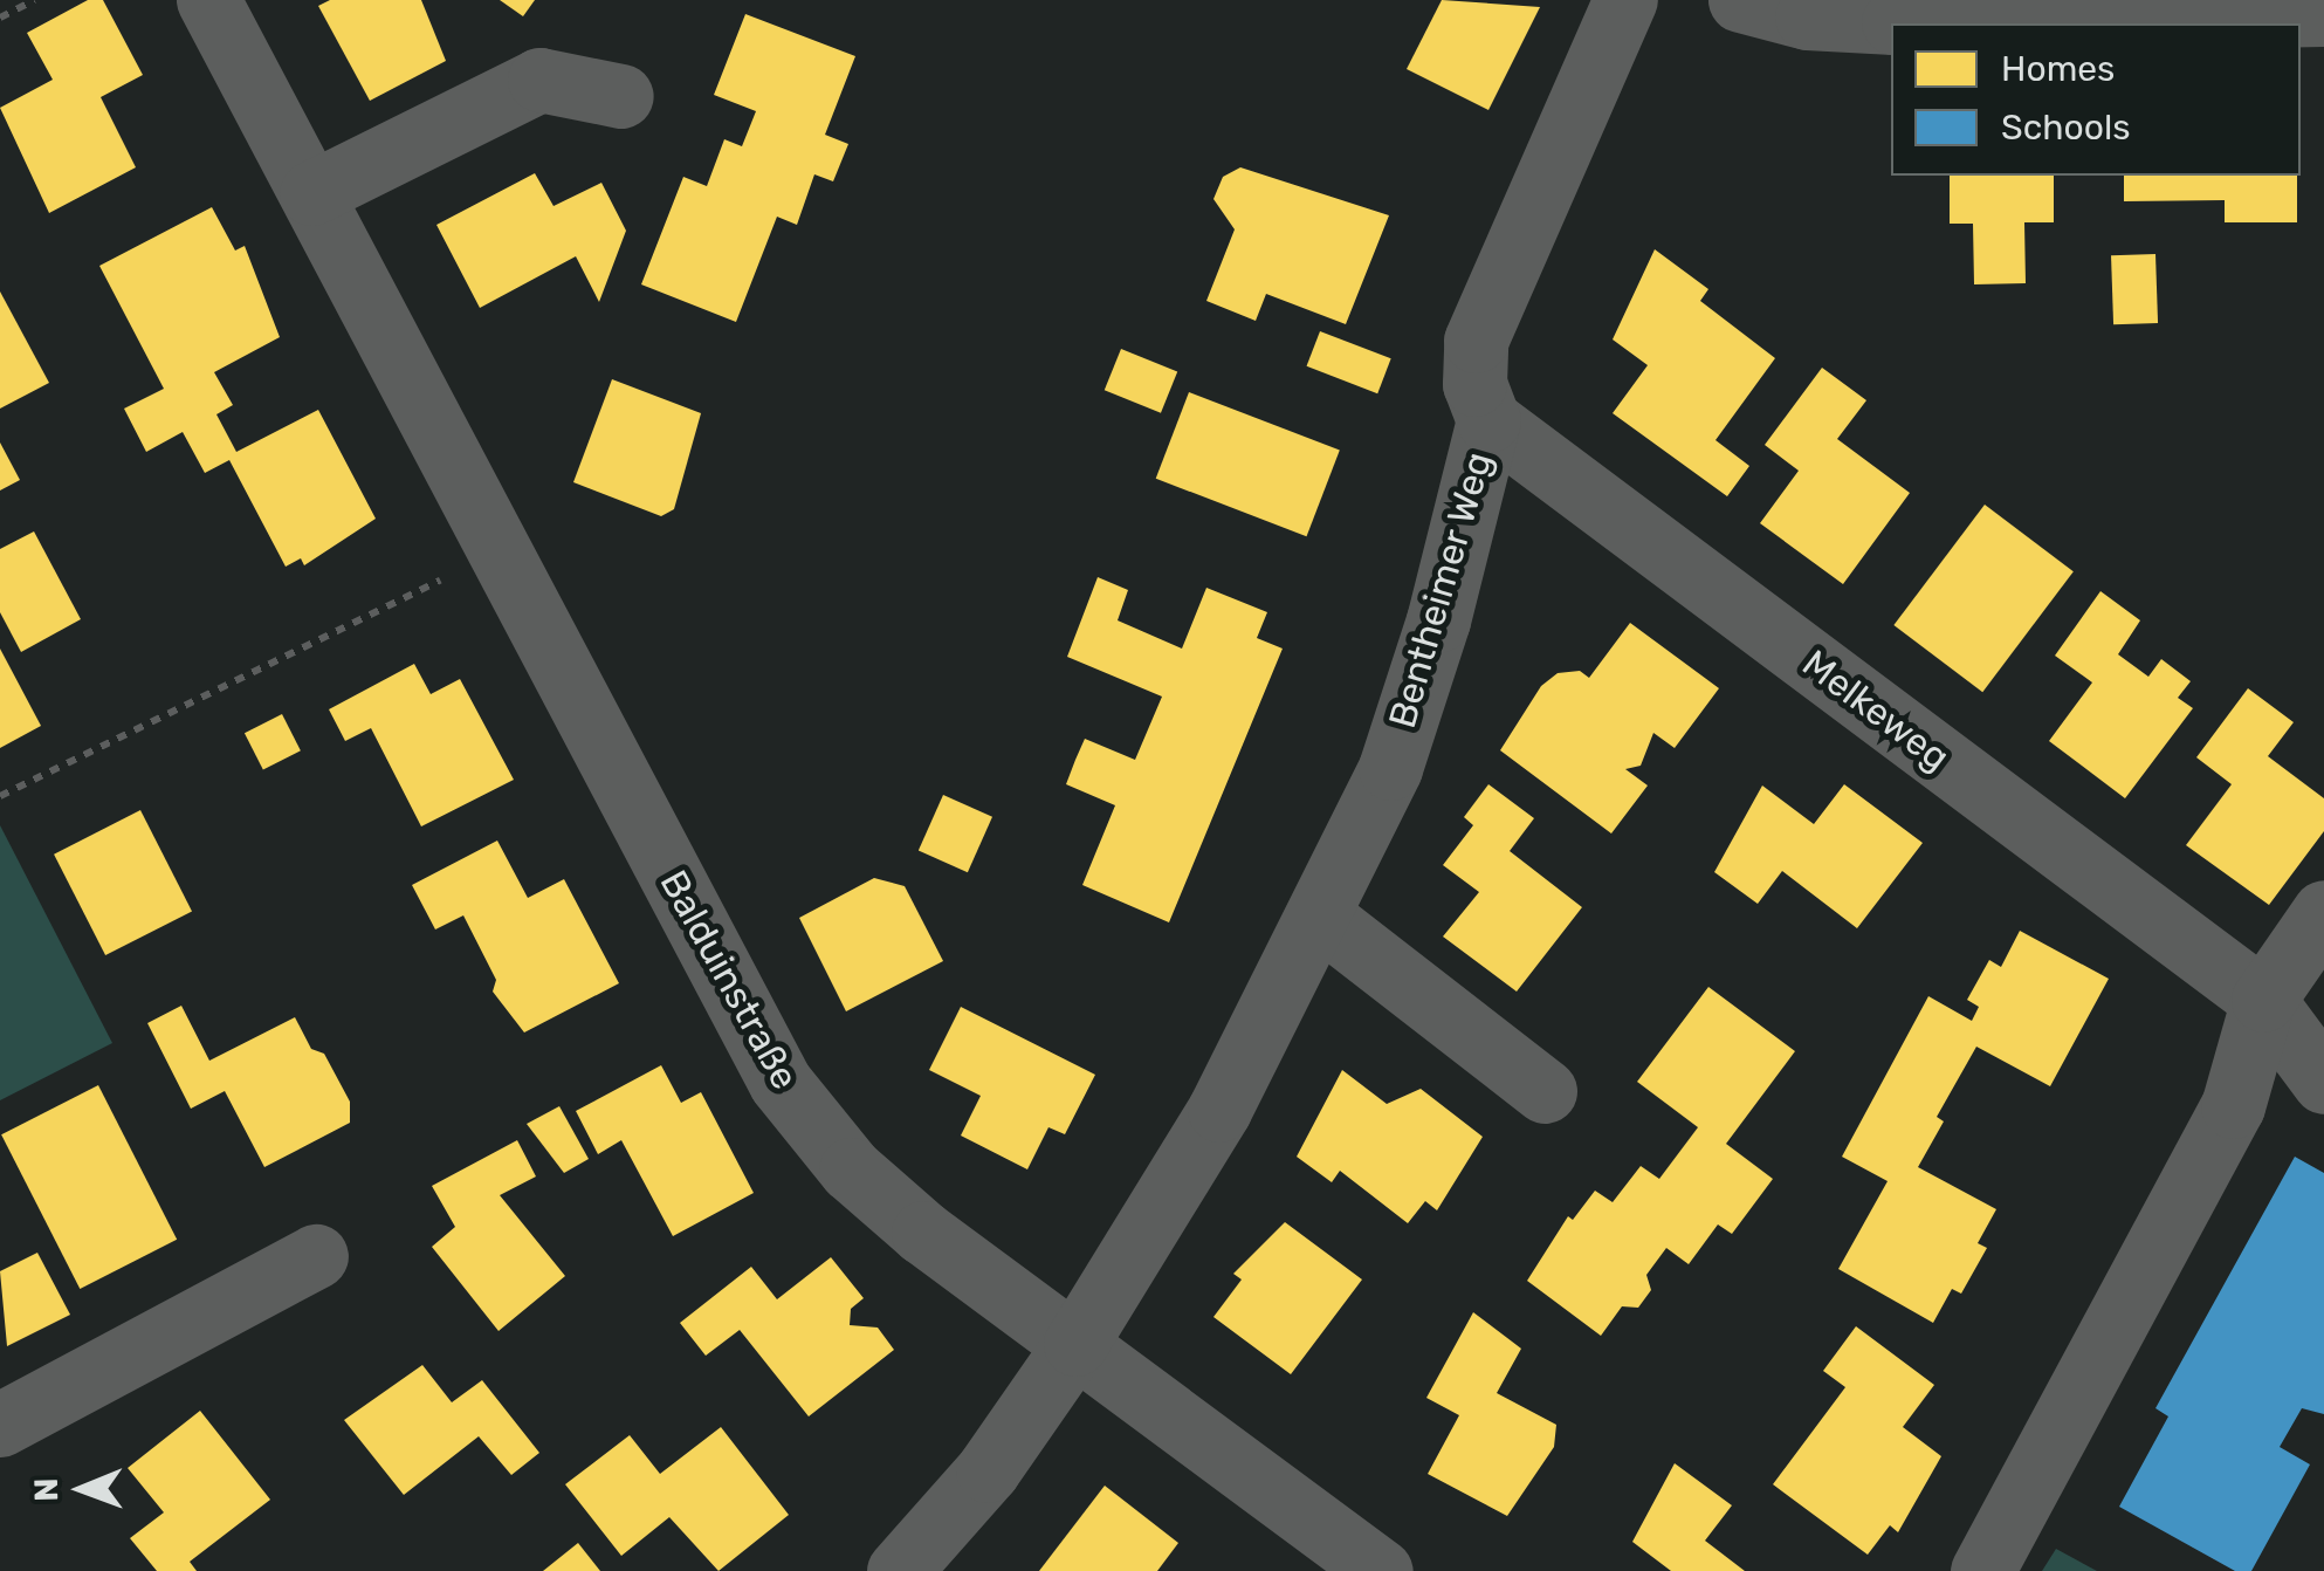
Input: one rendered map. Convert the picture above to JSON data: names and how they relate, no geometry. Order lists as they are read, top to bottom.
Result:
{
  "streets": {
    "street": ["Bentheimer Weg", "Melkeweg", "Balduinstraße"]
  },
  "crossings": [
    ["Bentheimer Weg", "Melkeweg"],
    ["Bentheimer Weg", "Balduinstraße"]
  ],
  "legend": ["Homes", "Schools"],
  "north": "left"
}
